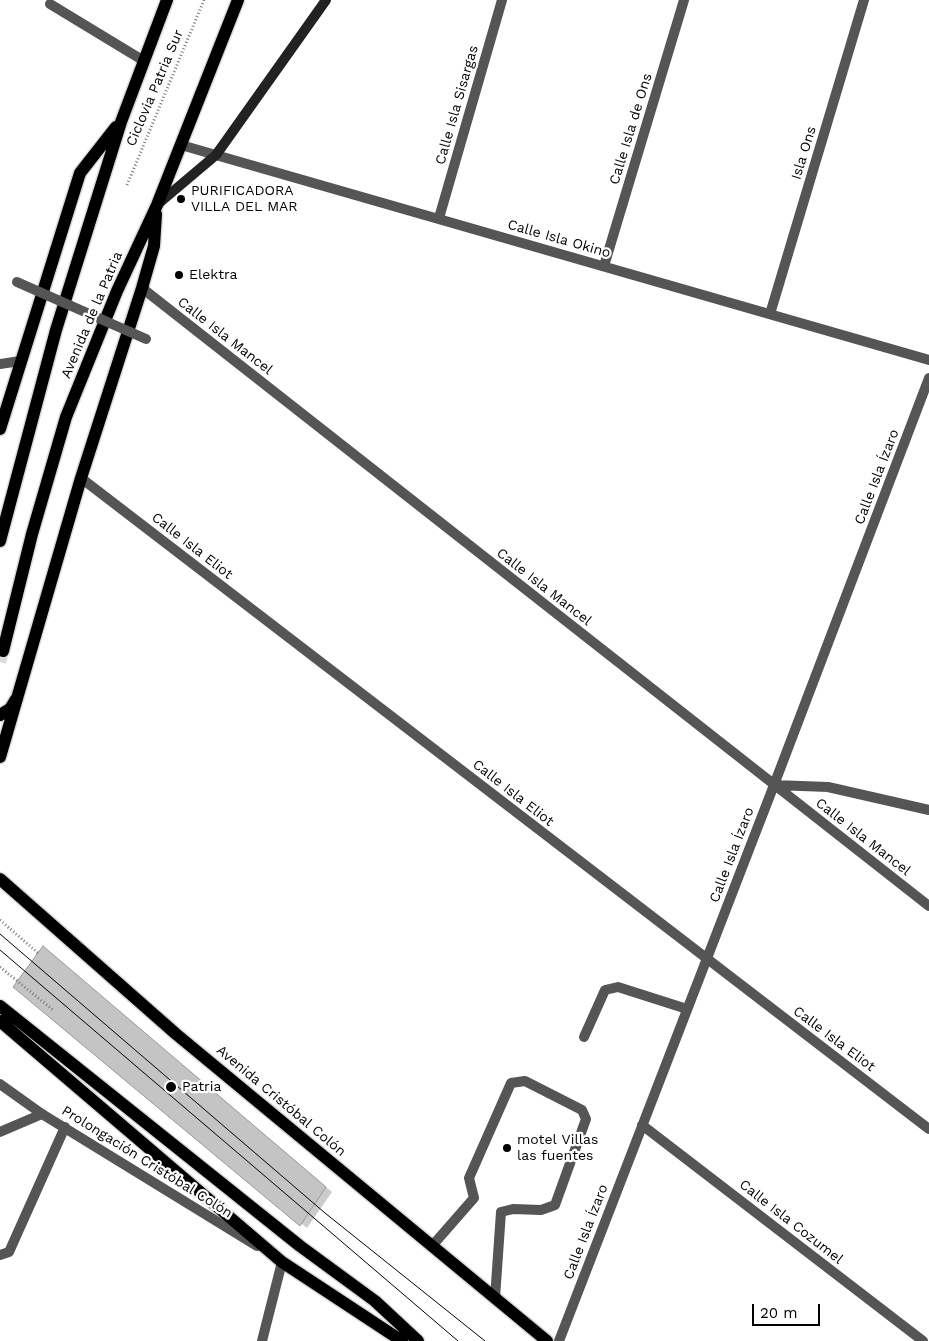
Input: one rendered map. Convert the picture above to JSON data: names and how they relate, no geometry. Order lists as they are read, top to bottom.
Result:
{
  "streets": {
    "main road": ["Avenida de la Patria", "Avenida Cristóbal Colón"],
    "street": [
      "Calle Isla Sisargas",
      "Calle Isla de Ons",
      "Isla Ons",
      "Calle Isla Okino",
      "Calle Isla Mancel",
      "Calle Isla Ízaro",
      "Calle Isla Eliot",
      "Prolongación Cristóbal Colón",
      "Calle Isla Cozumel"
    ],
    "path": ["Ciclovia Patria Sur"]
  },
  "crossings": [
    ["Calle Isla Sisargas", "Calle Isla Okino"],
    ["Calle Isla de Ons", "Calle Isla Okino"],
    ["Isla Ons", "Calle Isla Okino"],
    ["Calle Isla Okino", "Avenida de la Patria"],
    ["Calle Isla Mancel", "Calle Isla Ízaro"],
    ["Calle Isla Ízaro", "Calle Isla Eliot"],
    ["Calle Isla Ízaro", "Calle Isla Cozumel"]
  ],
  "places": [
    "PURIFICADORA VILLA DEL MAR",
    "Elektra",
    "Patria",
    "motel Villas las fuentes"
  ],
  "scale_bar": "20 m"
}
